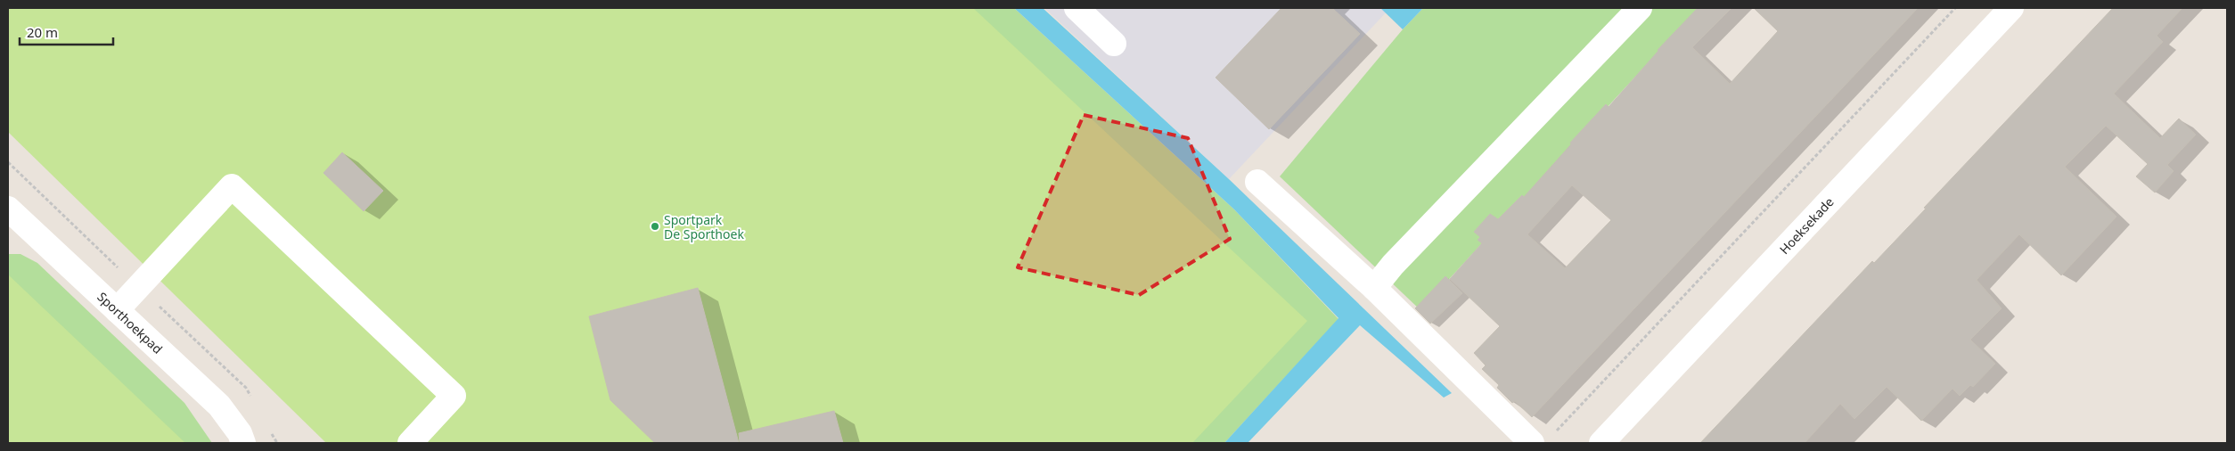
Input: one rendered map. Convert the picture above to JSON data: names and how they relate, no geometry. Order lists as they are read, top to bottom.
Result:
{
  "streets": {
    "street": ["Hoeksekade", "Sporthoekpad"]
  },
  "places": ["Sportpark De Sporthoek"],
  "scale_bar": "20 m"
}
